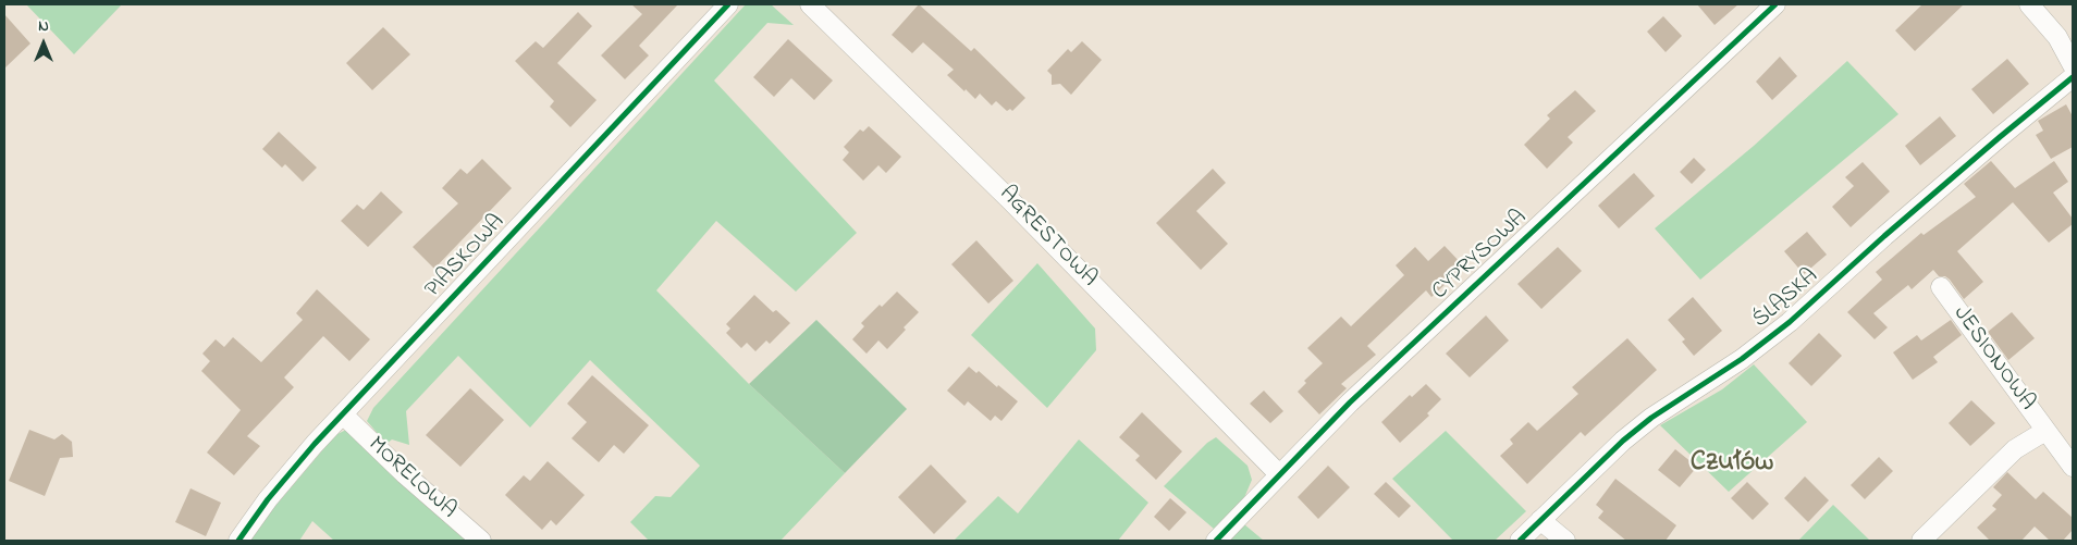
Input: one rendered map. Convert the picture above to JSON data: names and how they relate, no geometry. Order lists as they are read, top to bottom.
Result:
{
  "streets": {
    "street": [
      "AGRESTOWA",
      "CYPRYSOWA",
      "PIASKOWA",
      "ŚLĄSKA",
      "JESIONOWA",
      "MORELOWA"
    ]
  },
  "crossings": [
    ["AGRESTOWA", "CYPRYSOWA"],
    ["PIASKOWA", "MORELOWA"]
  ],
  "districts": ["Czułów"],
  "north": "top"
}
